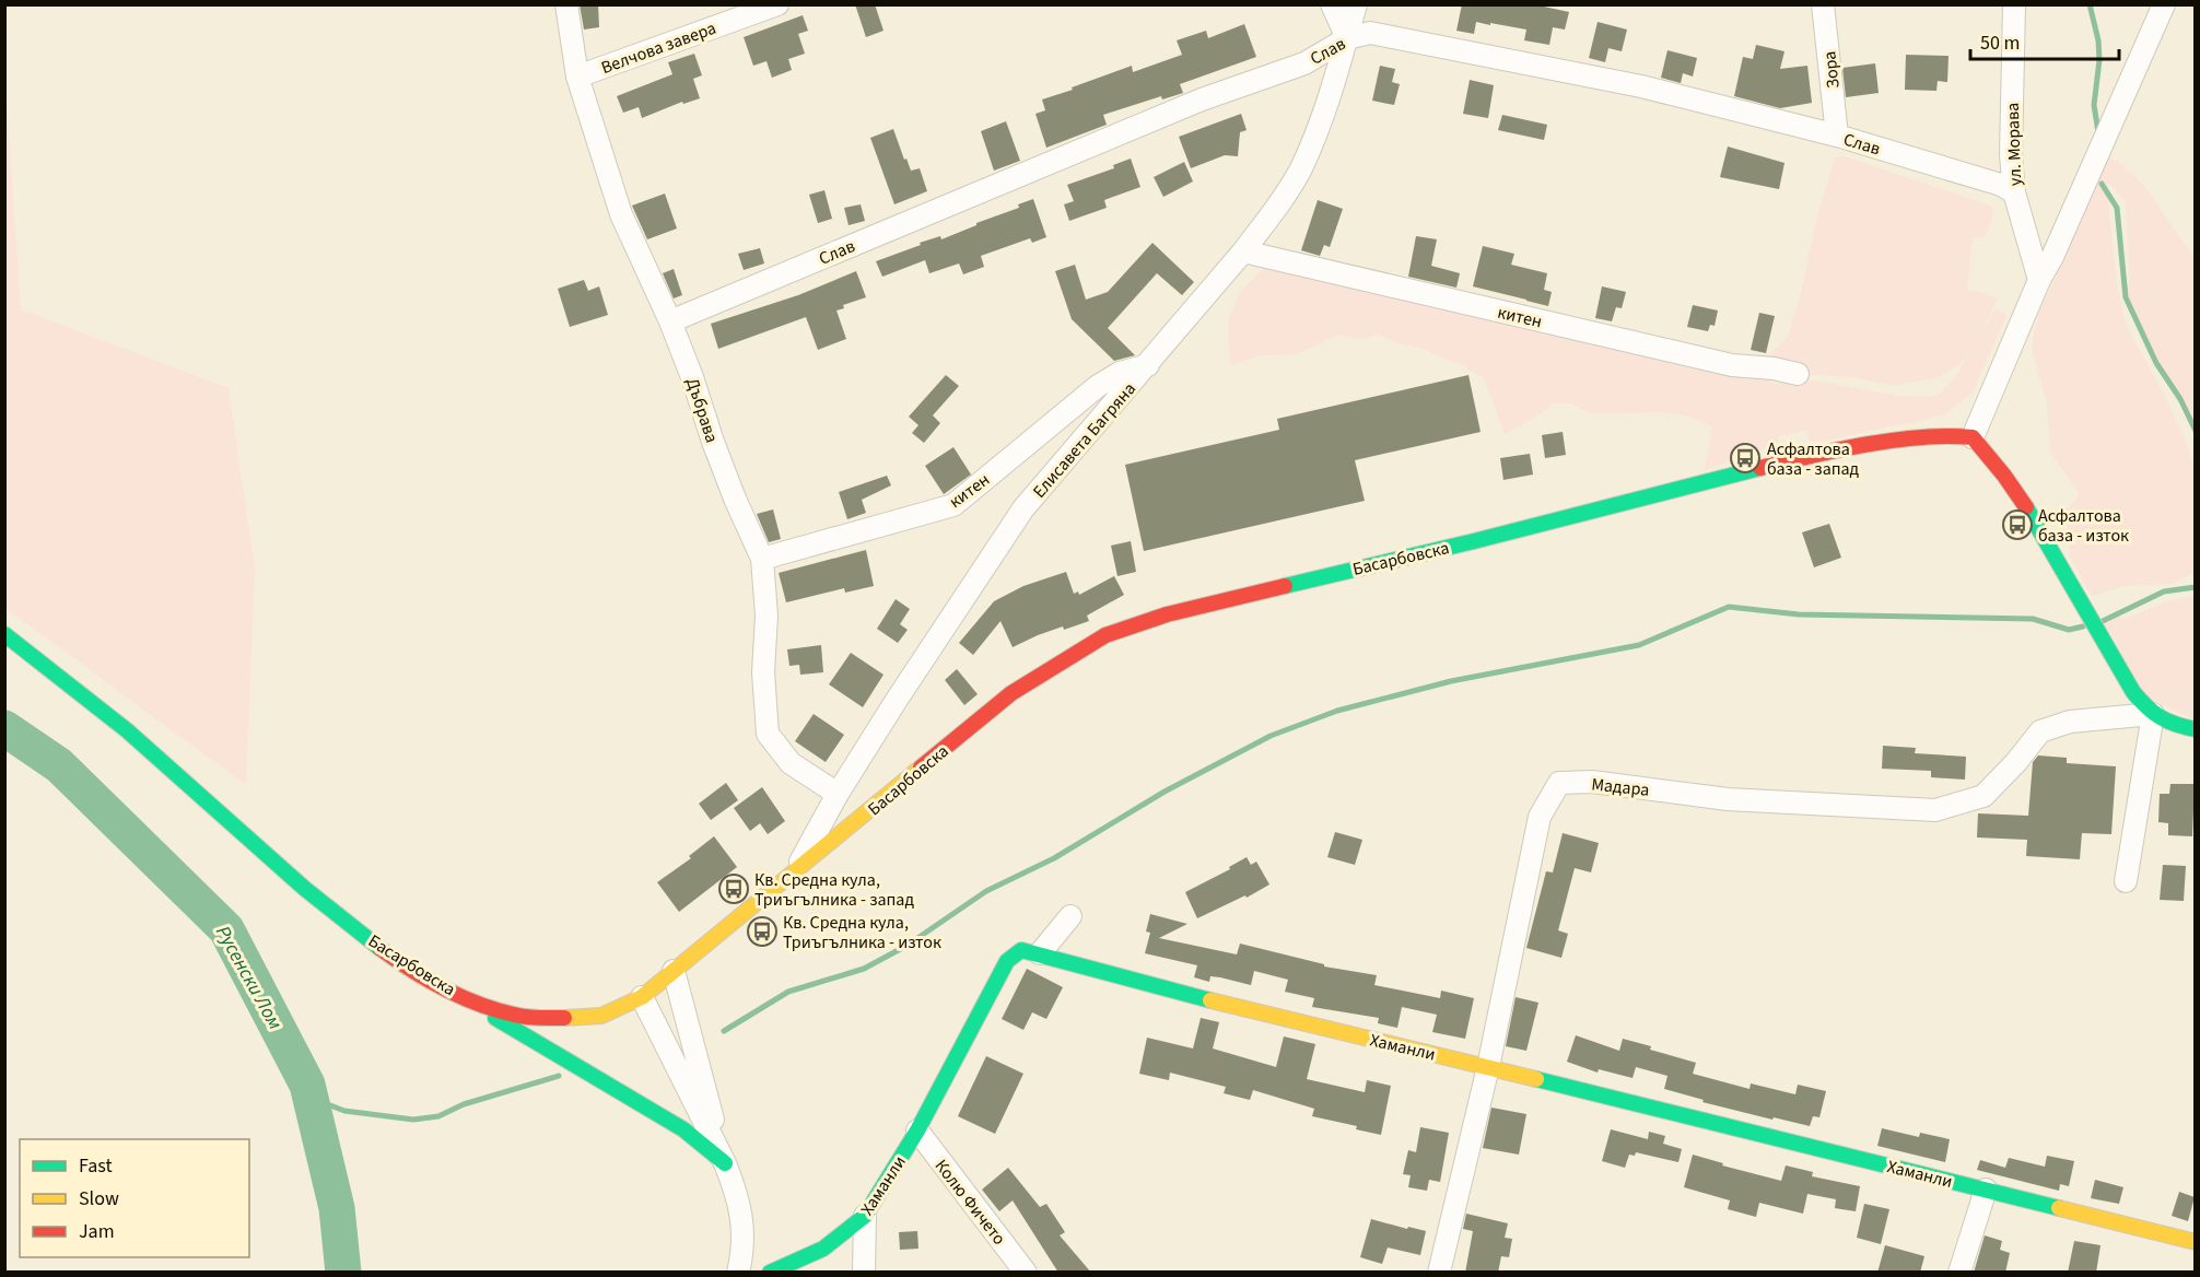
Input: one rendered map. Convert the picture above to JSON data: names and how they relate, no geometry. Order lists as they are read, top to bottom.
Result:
{
  "streets": {
    "street": [
      "Велчова завера",
      "Слав",
      "Зора",
      "ул. Морава",
      "китен",
      "Дъбрава",
      "Елисавета Багряна",
      "Басарбовска",
      "Мадара",
      "Хаманли",
      "Колю Фичето"
    ]
  },
  "crossings": [
    ["Велчова завера", "Дъбрава"],
    ["Слав", "Зора"],
    ["Слав", "ул. Морава"],
    ["Слав", "Дъбрава"],
    ["Слав", "Елисавета Багряна"],
    ["китен", "Дъбрава"],
    ["китен", "Елисавета Багряна"],
    ["Дъбрава", "Елисавета Багряна"],
    ["Елисавета Багряна", "Басарбовска"],
    ["Мадара", "Хаманли"],
    ["Хаманли", "Колю Фичето"]
  ],
  "water": ["Русенски Лом"],
  "places": {
    "bus stop": [
      "Асфалтова база - запад",
      "Асфалтова база - изток",
      "Кв. Средна кула, Триъгълника - запад",
      "Кв. Средна кула, Триъгълника - изток"
    ]
  },
  "legend": ["Fast", "Slow", "Jam"],
  "scale_bar": "50 m"
}
